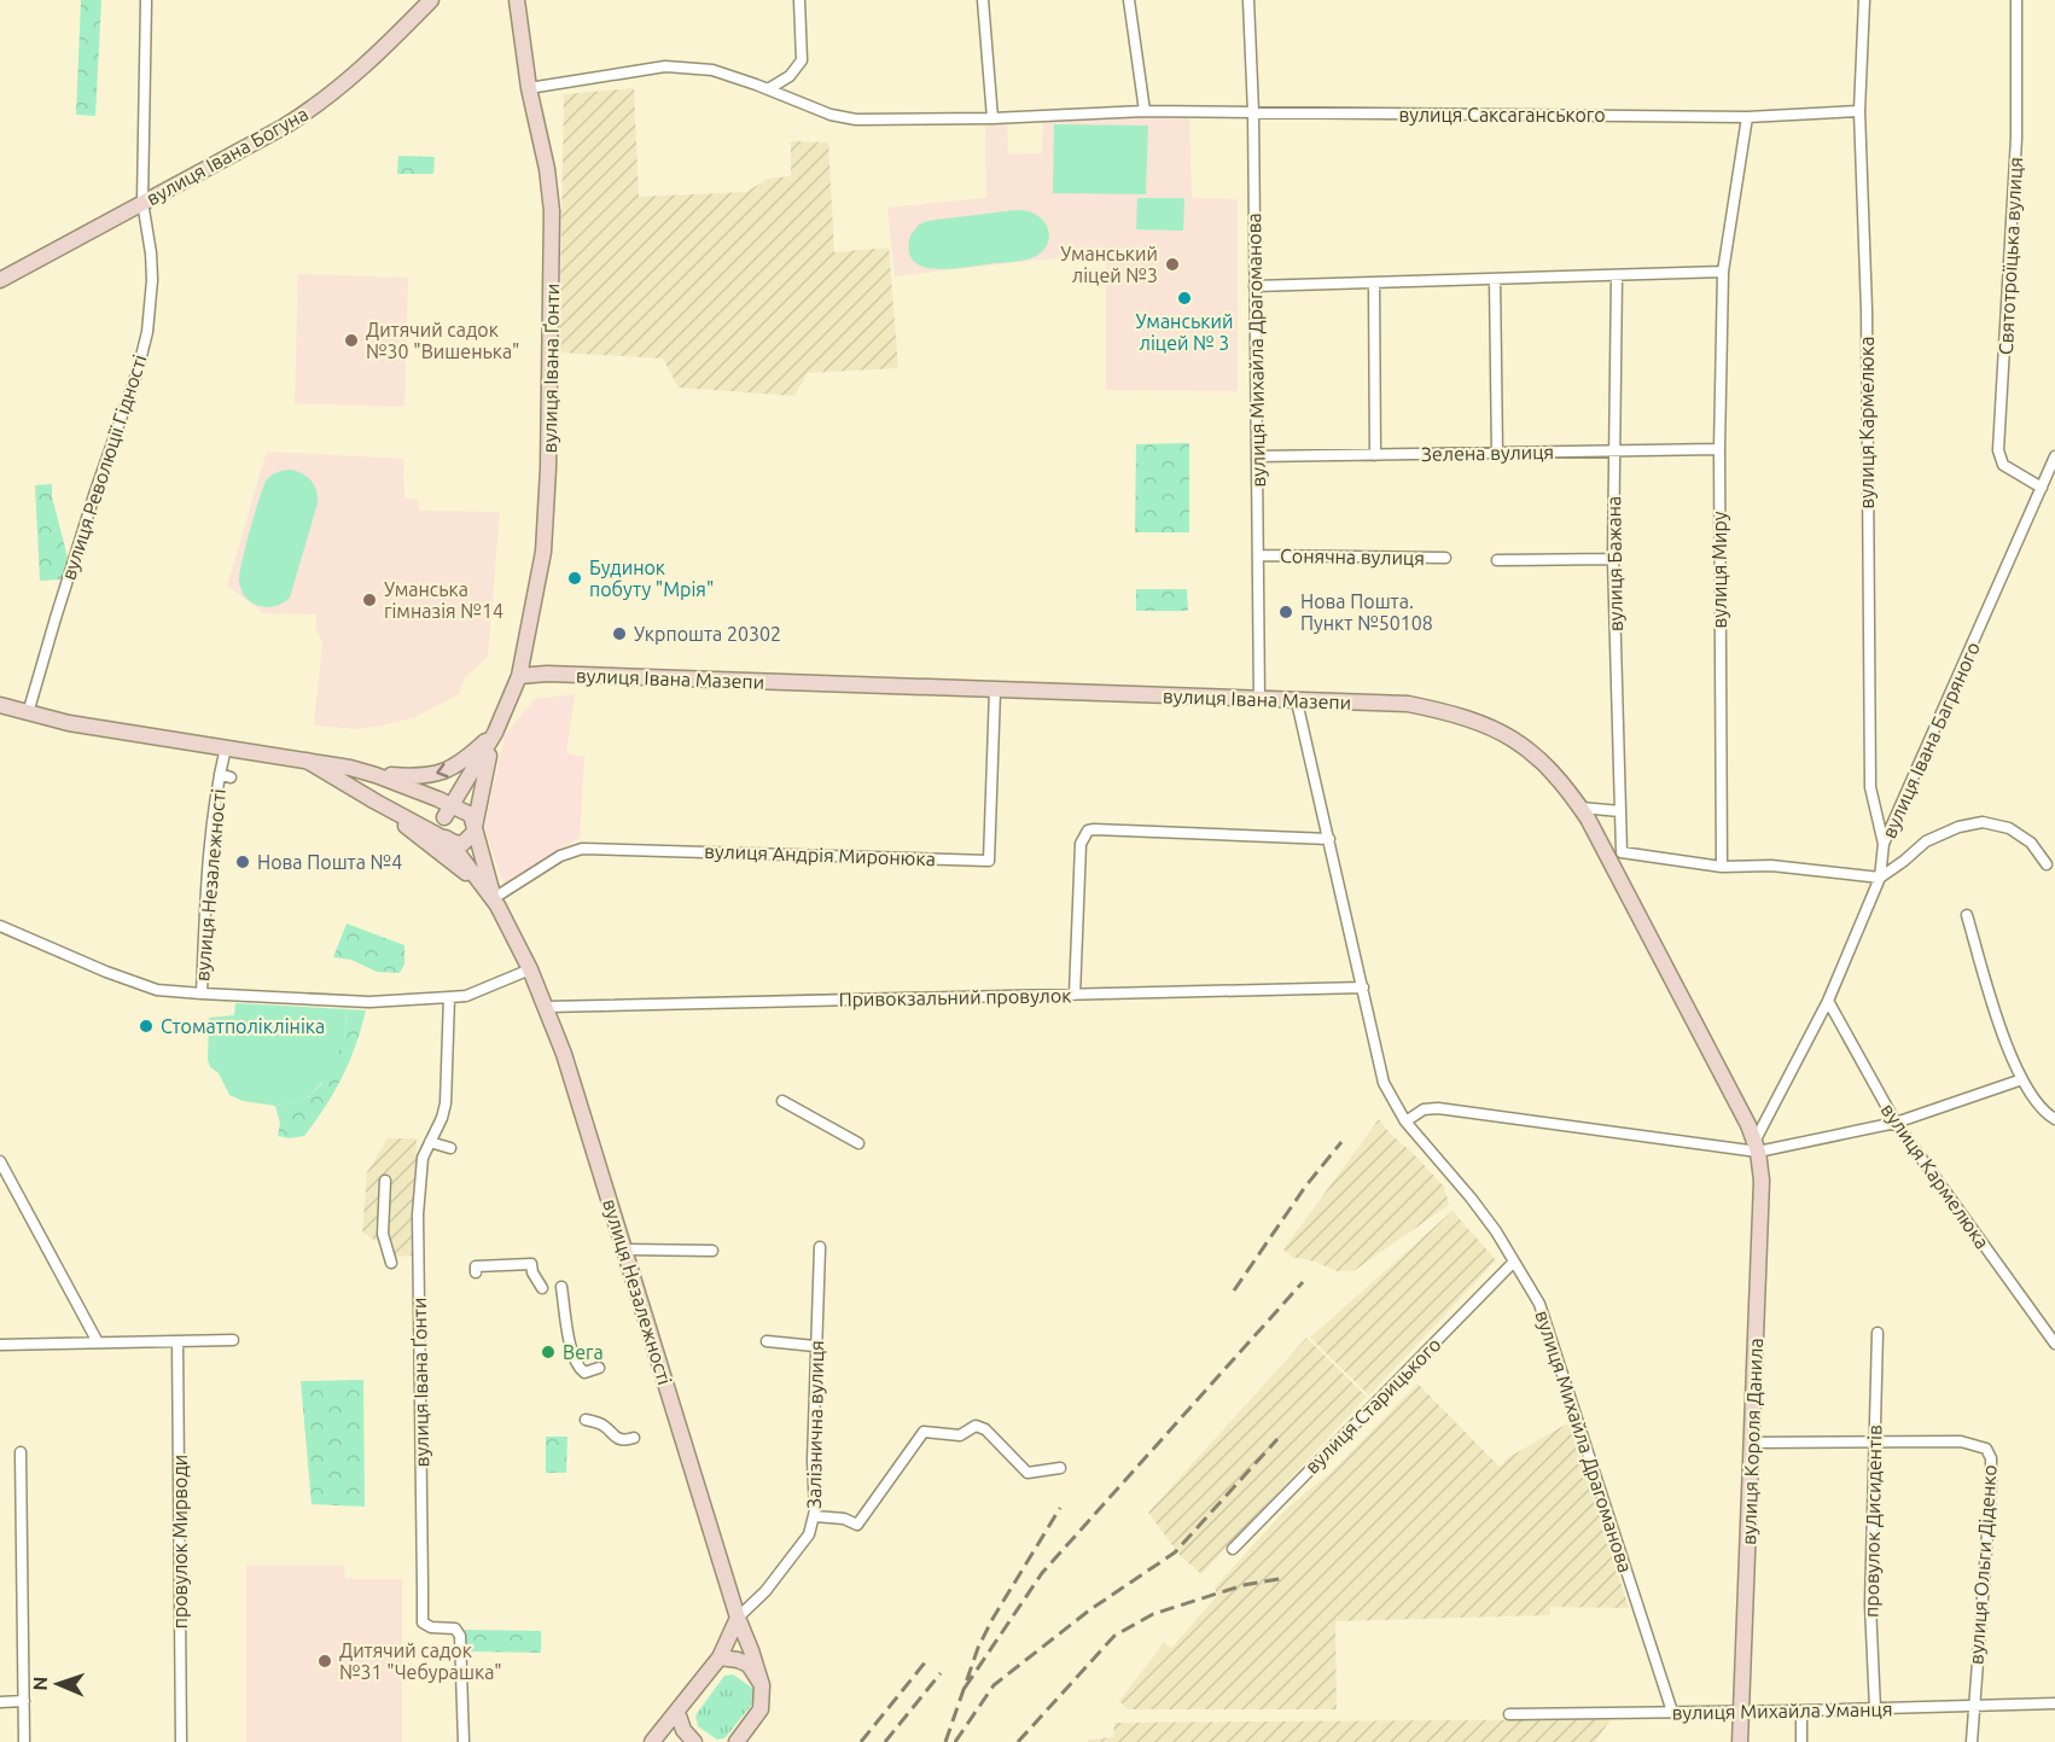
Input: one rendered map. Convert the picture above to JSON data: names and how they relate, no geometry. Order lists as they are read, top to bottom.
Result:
{
  "streets": {
    "main road": [
      "вулиця Івана Богуна",
      "вулиця Івана Ґонти",
      "вулиця Івана Мазепи",
      "вулиця Незалежності",
      "Залізнична вулиця",
      "вулиця Короля Данила"
    ],
    "street": [
      "вулиця Саксаганського",
      "Святотроїцька вулиця",
      "вулиця Михайла Драгоманова",
      "вулиця Кармелюка",
      "Зелена вулиця",
      "вулиця Революції Гідності",
      "Сонячна вулиця",
      "вулиця Бажана",
      "вулиця Миру",
      "вулиця Івана Багряного",
      "вулиця Андрія Миронюка",
      "Привокзальний провулок",
      "вулиця Старицького",
      "провулок Дисидентів",
      "провулок Мирводи",
      "вулиця Ольги Діденко",
      "вулиця Михайла Уманця"
    ]
  },
  "crossings": [
    ["вулиця Саксаганського", "вулиця Михайла Драгоманова"],
    ["вулиця Саксаганського", "вулиця Івана Ґонти"],
    ["вулиця Саксаганського", "вулиця Кармелюка"],
    ["вулиця Саксаганського", "вулиця Миру"],
    ["вулиця Івана Богуна", "вулиця Революції Гідності"],
    ["Святотроїцька вулиця", "вулиця Івана Багряного"],
    ["вулиця Михайла Драгоманова", "Зелена вулиця"],
    ["вулиця Михайла Драгоманова", "Сонячна вулиця"],
    ["вулиця Михайла Драгоманова", "вулиця Івана Мазепи"],
    ["вулиця Михайла Драгоманова", "Привокзальний провулок"],
    ["вулиця Михайла Драгоманова", "вулиця Старицького"],
    ["вулиця Михайла Драгоманова", "вулиця Михайла Уманця"],
    ["вулиця Івана Ґонти", "вулиця Івана Мазепи"],
    ["вулиця Івана Ґонти", "вулиця Незалежності"],
    ["вулиця Кармелюка", "вулиця Івана Багряного"],
    ["Зелена вулиця", "вулиця Бажана"],
    ["Зелена вулиця", "вулиця Миру"],
    ["вулиця Революції Гідності", "вулиця Незалежності"],
    ["вулиця Бажана", "вулиця Миру"],
    ["вулиця Івана Мазепи", "вулиця Івана Багряного"],
    ["вулиця Івана Мазепи", "вулиця Андрія Миронюка"],
    ["вулиця Івана Мазепи", "вулиця Короля Данила"],
    ["вулиця Івана Багряного", "вулиця Короля Данила"],
    ["вулиця Андрія Миронюка", "вулиця Незалежності"],
    ["вулиця Незалежності", "Привокзальний провулок"],
    ["вулиця Незалежності", "Залізнична вулиця"],
    ["вулиця Короля Данила", "вулиця Ольги Діденко"],
    ["вулиця Короля Данила", "вулиця Михайла Уманця"],
    ["провулок Дисидентів", "вулиця Ольги Діденко"],
    ["провулок Дисидентів", "вулиця Михайла Уманця"],
    ["вулиця Ольги Діденко", "вулиця Михайла Уманця"]
  ],
  "places": [
    "Уманський ліцей №3",
    "Уманський ліцей № 3",
    "Дитячий садок №30 \"Вишенька\"",
    "Будинок побуту \"Мрія\"",
    "Уманська гімназія №14",
    "Нова Пошта. Пункт №50108",
    "Укрпошта 20302",
    "Нова Пошта №4",
    "Стоматполіклініка",
    "Вега",
    "Дитячий садок №31 \"Чебурашка\""
  ],
  "north": "left"
}
